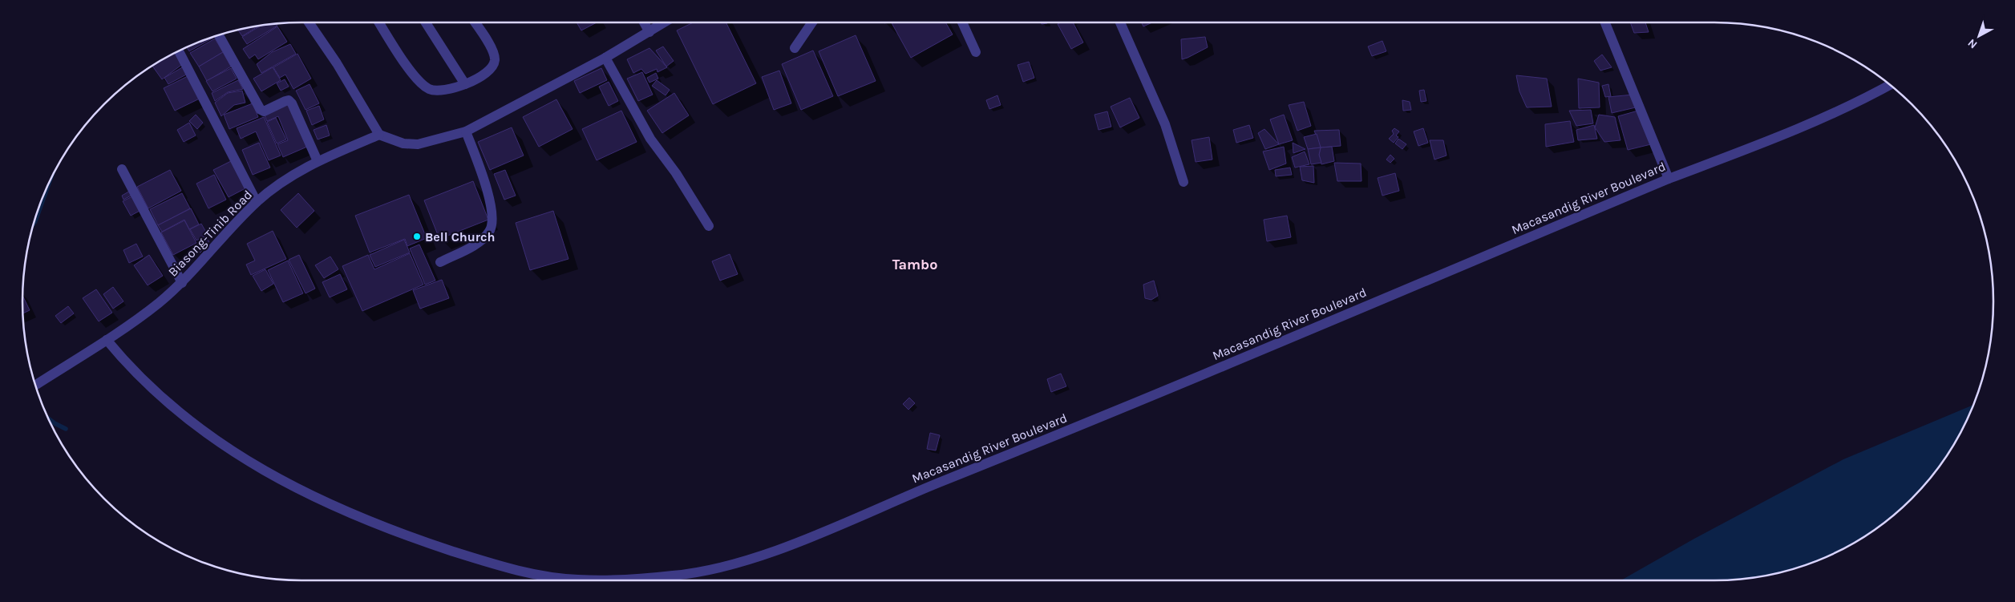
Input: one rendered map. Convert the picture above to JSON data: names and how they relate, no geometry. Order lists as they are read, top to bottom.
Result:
{
  "streets": {
    "street": ["Macasandig River Boulevard", "Biasong-Tinib Road"]
  },
  "crossings": [
    ["Macasandig River Boulevard", "Biasong-Tinib Road"]
  ],
  "districts": ["Tambo"],
  "places": ["Bell Church"],
  "north": "bottom left"
}
